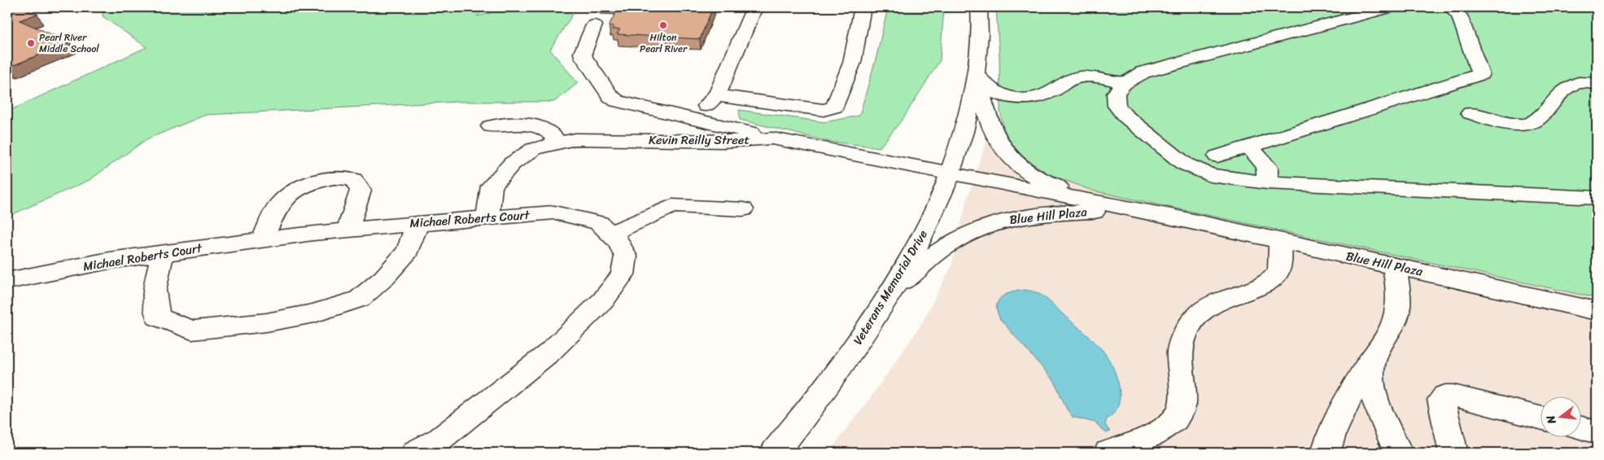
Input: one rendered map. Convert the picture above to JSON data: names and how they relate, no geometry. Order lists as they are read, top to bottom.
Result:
{
  "streets": {
    "street": [
      "Kevin Reilly Street",
      "Blue Hill Plaza",
      "Michael Roberts Court",
      "Veterans Memorial Drive"
    ]
  },
  "crossings": [
    ["Kevin Reilly Street", "Blue Hill Plaza"],
    ["Kevin Reilly Street", "Michael Roberts Court"],
    ["Kevin Reilly Street", "Veterans Memorial Drive"],
    ["Blue Hill Plaza", "Veterans Memorial Drive"]
  ],
  "places": ["Hilton Pearl River", "Pearl River Middle School"],
  "north": "left"
}
